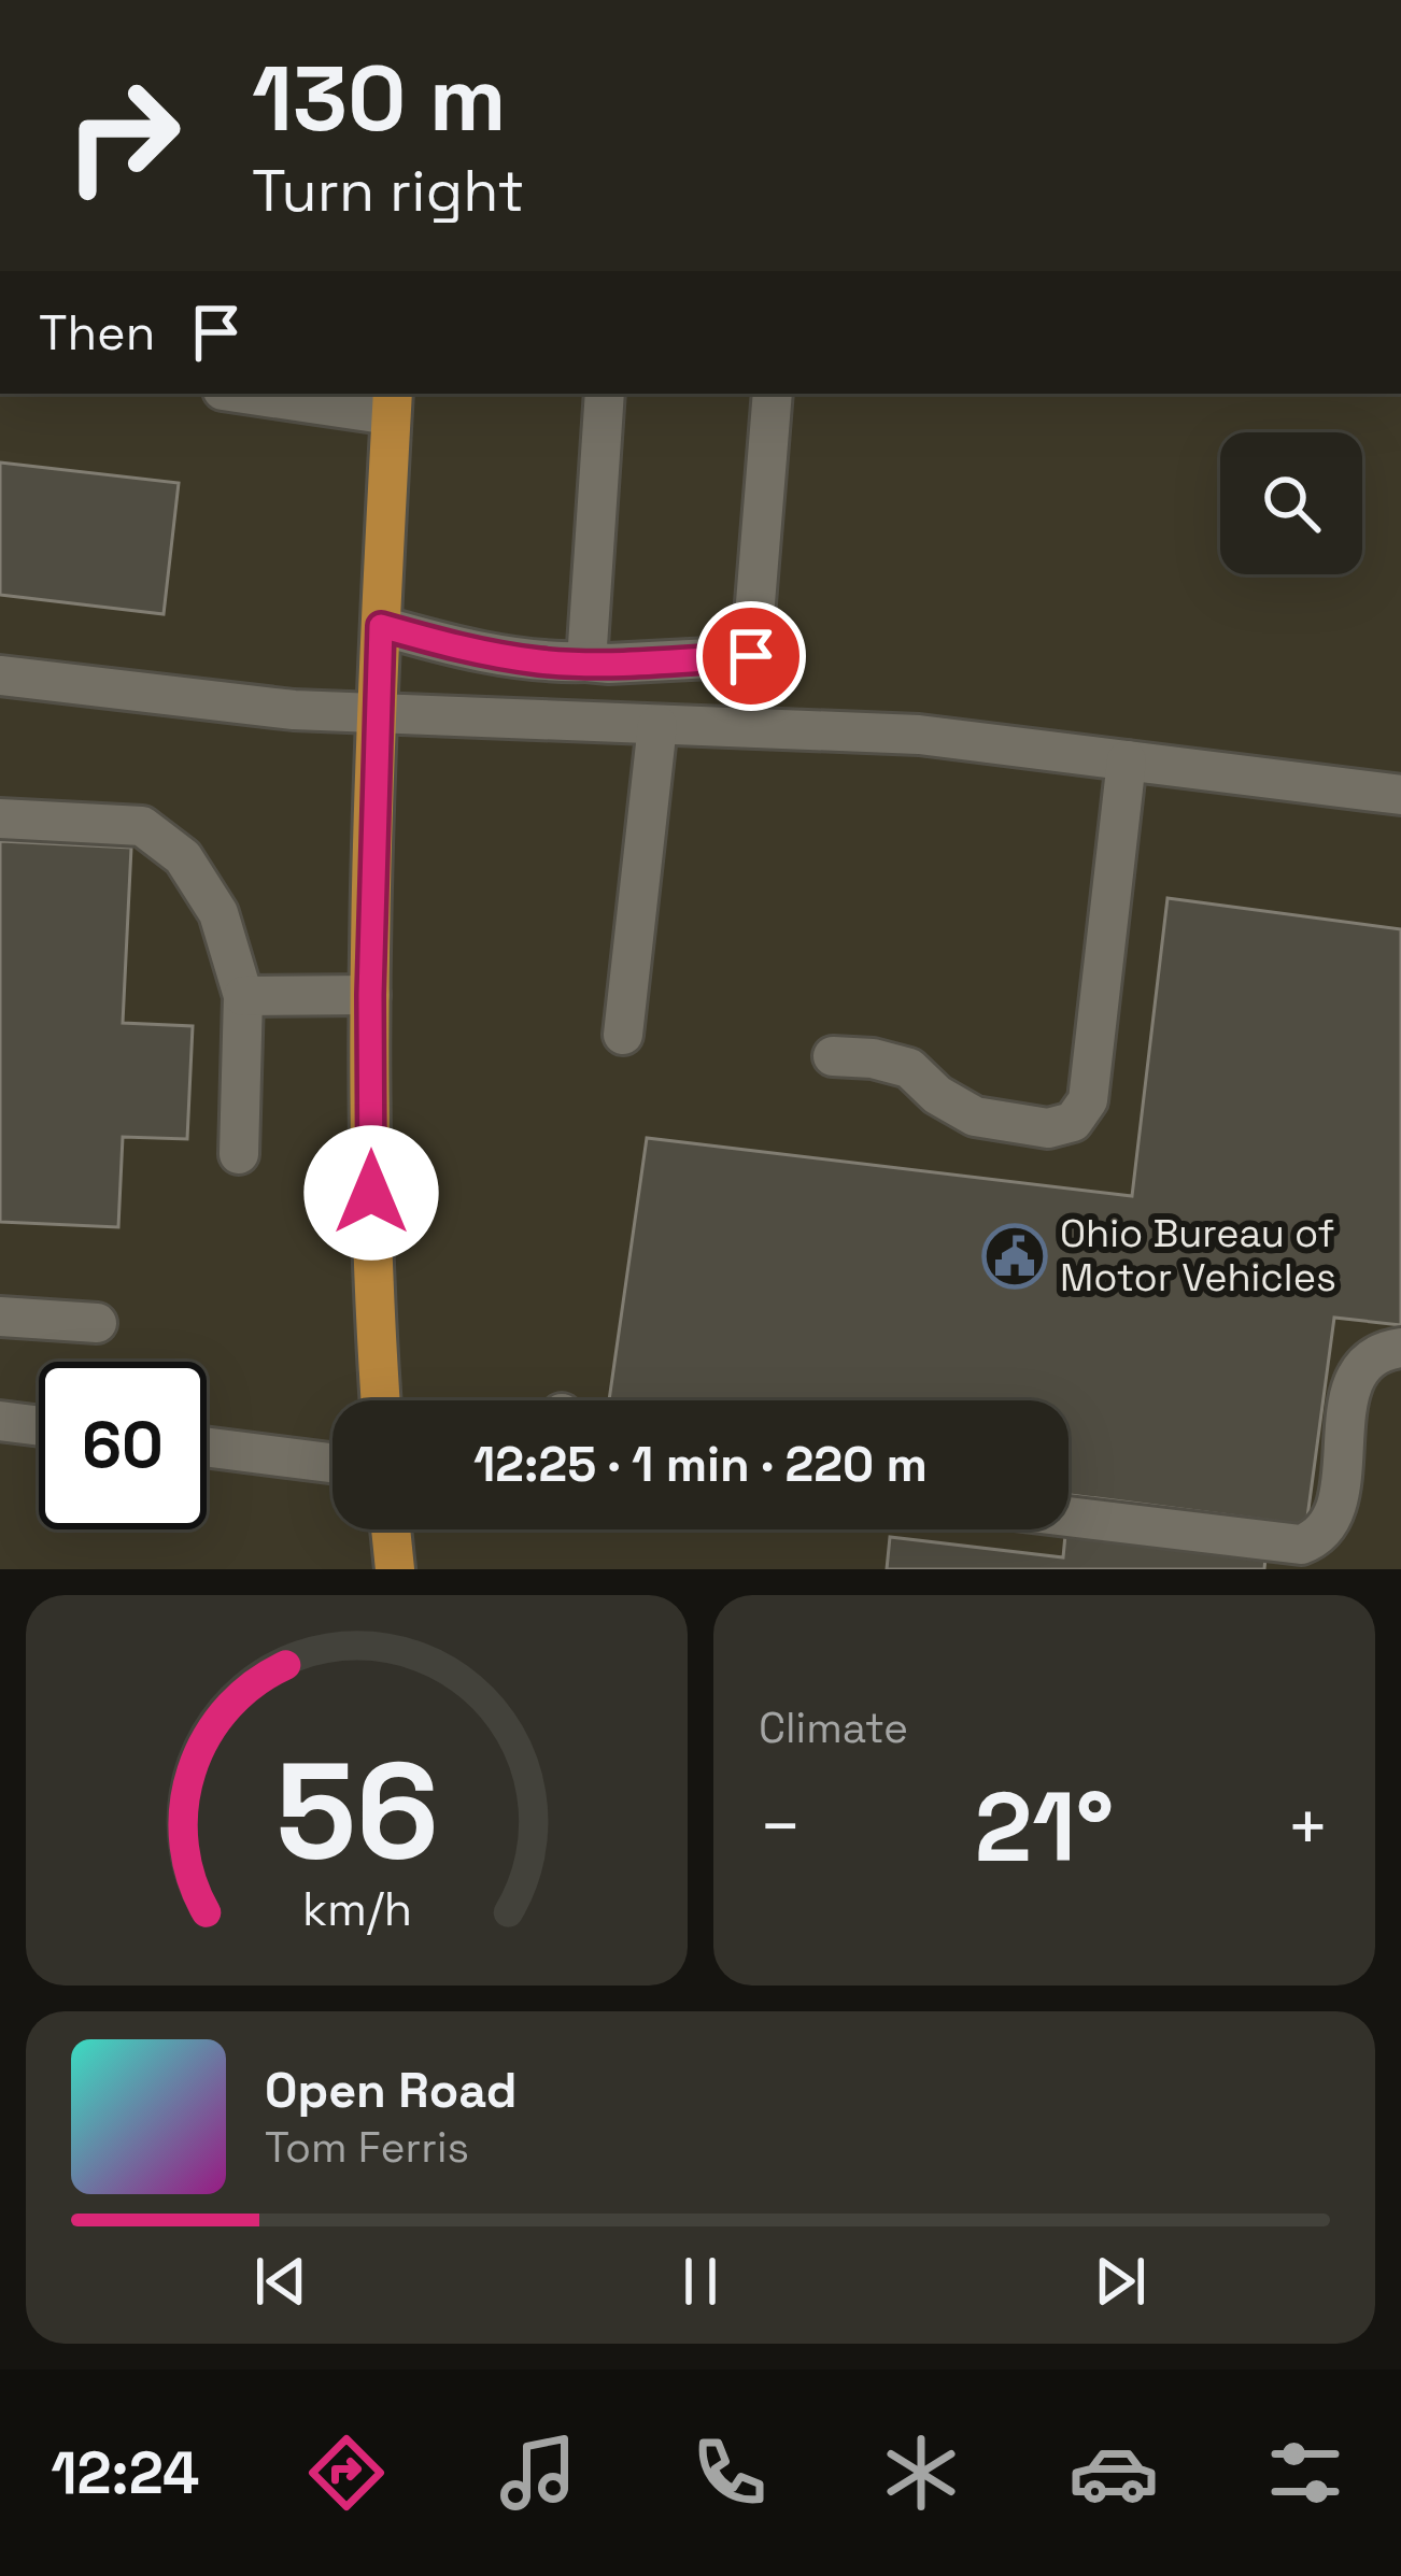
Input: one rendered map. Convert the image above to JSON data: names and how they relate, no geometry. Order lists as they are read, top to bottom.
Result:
{
  "places": {
    "public building": ["Ohio Bureau of Motor Vehicles"]
  },
  "page": {
    "turn": ["130 m", "Turn right"],
    "then": "Then",
    "limit": "60",
    "trip": "12:25 · 1 min · 220 m",
    "tile": "Climate",
    "heat": ["−", "21°", "+"],
    "song": ["Open Road", "Tom Ferris"],
    "tabs": "12:24",
    "gauge": ["56", "km/h"]
  }
}
